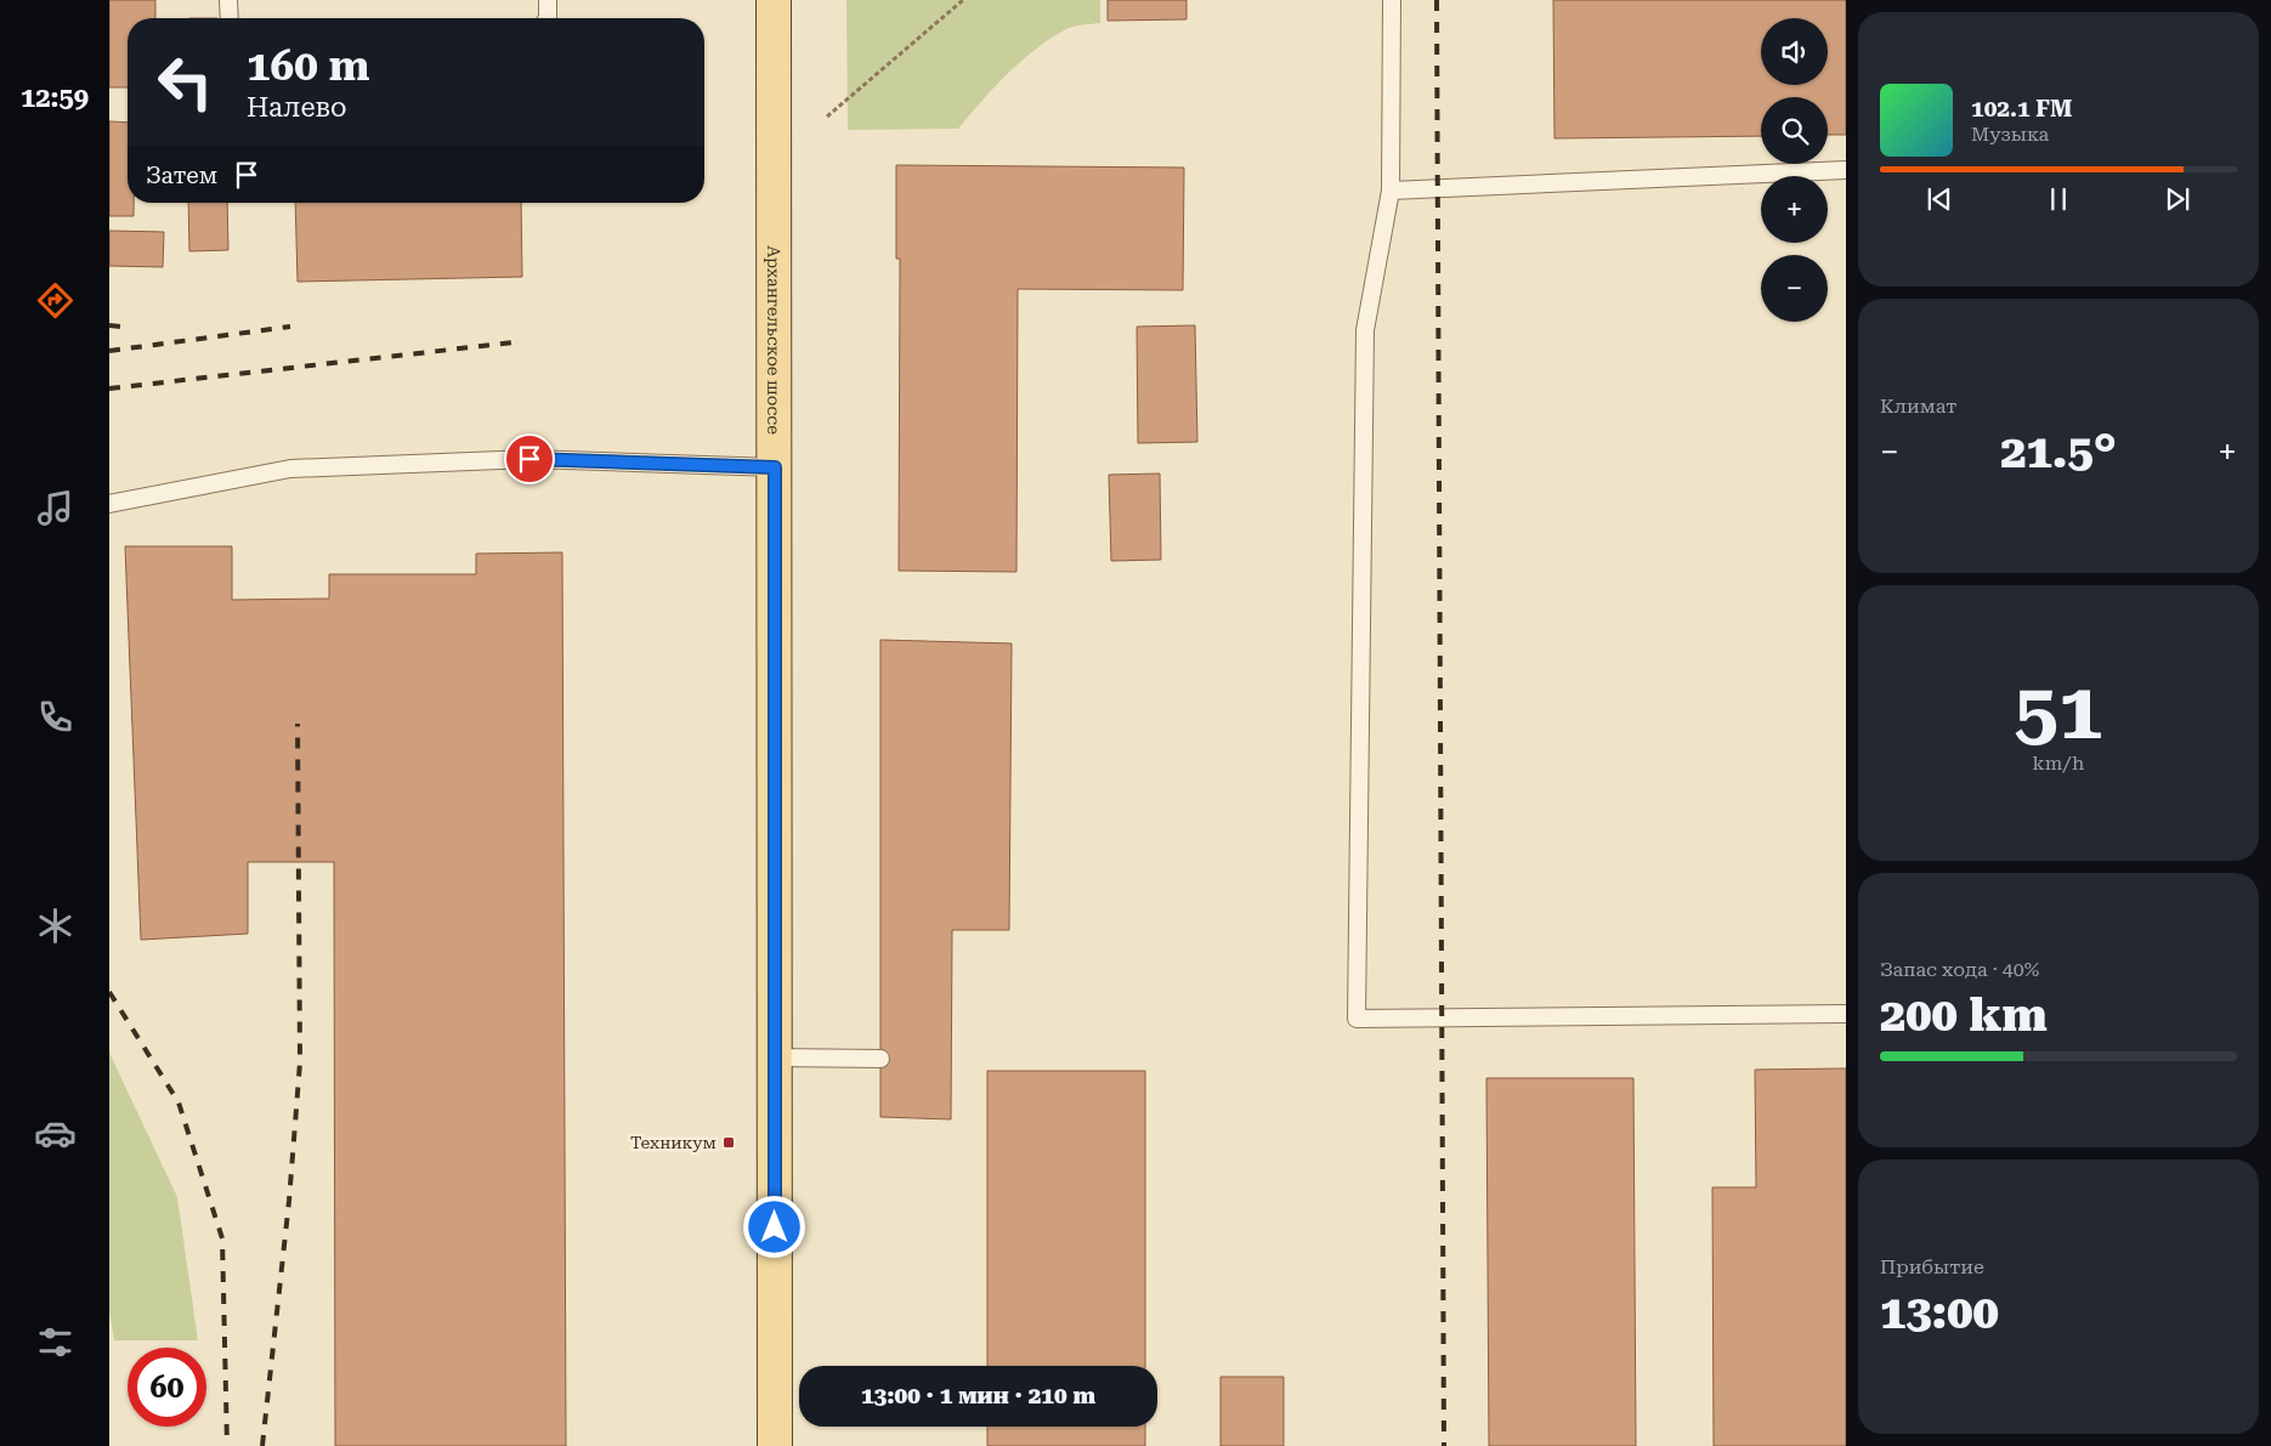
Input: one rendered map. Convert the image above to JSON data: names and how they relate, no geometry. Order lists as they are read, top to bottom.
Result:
{
  "streets": {
    "main road": ["Архангельское шоссе"]
  },
  "places": {
    "transit": ["Техникум"]
  },
  "page": {
    "tabs": "12:59",
    "map_buttons": ["+", "−"],
    "turn": ["160 m", "Налево"],
    "song": ["102.1 FM", "Музыка"],
    "then": "Затем",
    "tile": [
      "Климат",
      ["51", "km/h"],
      ["Запас хода · 40%", "200 km"],
      ["Прибытие", "13:00"]
    ],
    "heat": ["−", "21.5°", "+"],
    "limit": "60",
    "trip": "13:00 · 1 мин · 210 m"
  }
}
